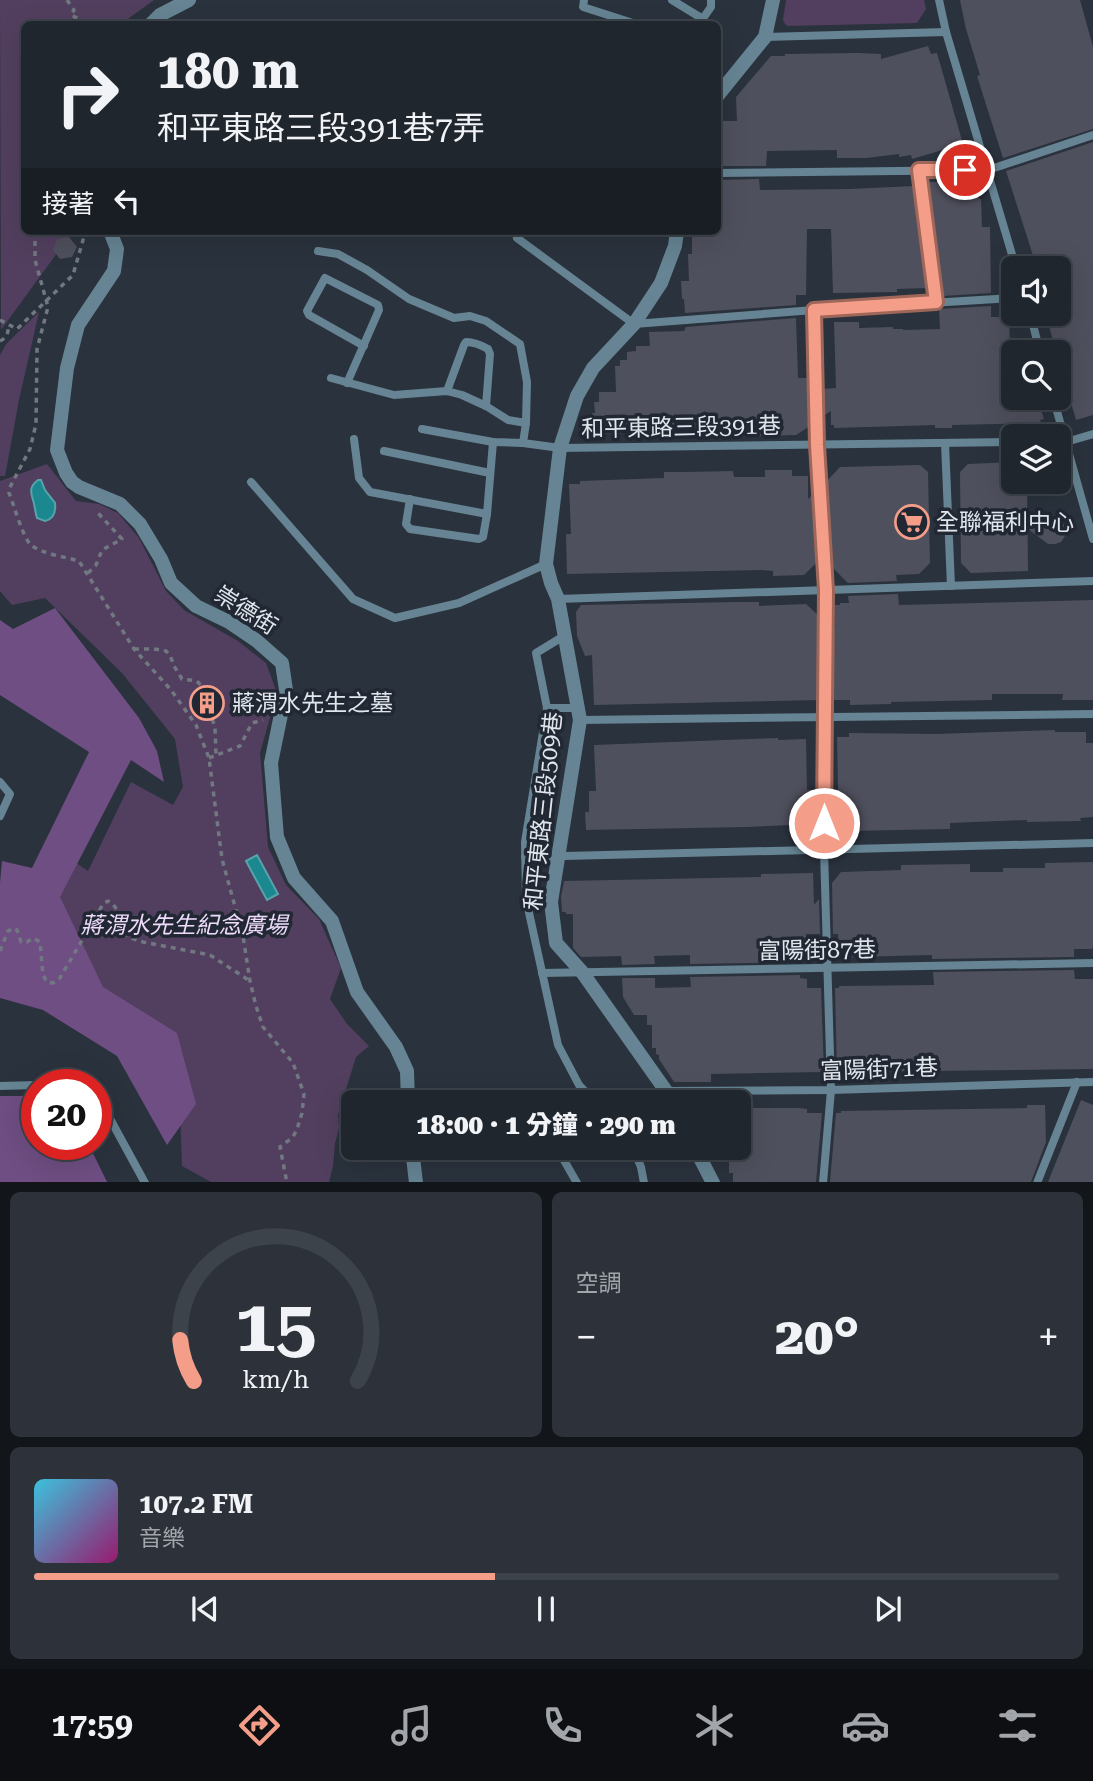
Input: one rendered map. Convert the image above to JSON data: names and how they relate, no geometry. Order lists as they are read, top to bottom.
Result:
{
  "streets": {
    "street": ["崇德街", "和平東路三段509巷"],
    "lane": ["和平東路三段391巷", "富陽街87巷", "富陽街71巷"]
  },
  "crossings": [
    ["和平東路三段391巷", "和平東路三段509巷"],
    ["和平東路三段509巷", "富陽街87巷"]
  ],
  "parks": ["蔣渭水先生紀念廣場"],
  "places": {
    "supermarket": ["全聯福利中心"],
    "building": ["蔣渭水先生之墓"]
  },
  "page": {
    "turn": ["180 m", "和平東路三段391巷7弄"],
    "then": "接著",
    "limit": "20",
    "trip": "18:00 · 1 分鐘 · 290 m",
    "tile": "空調",
    "heat": ["−", "20°", "+"],
    "song": ["107.2 FM", "音樂"],
    "tabs": "17:59",
    "gauge": ["15", "km/h"]
  }
}
